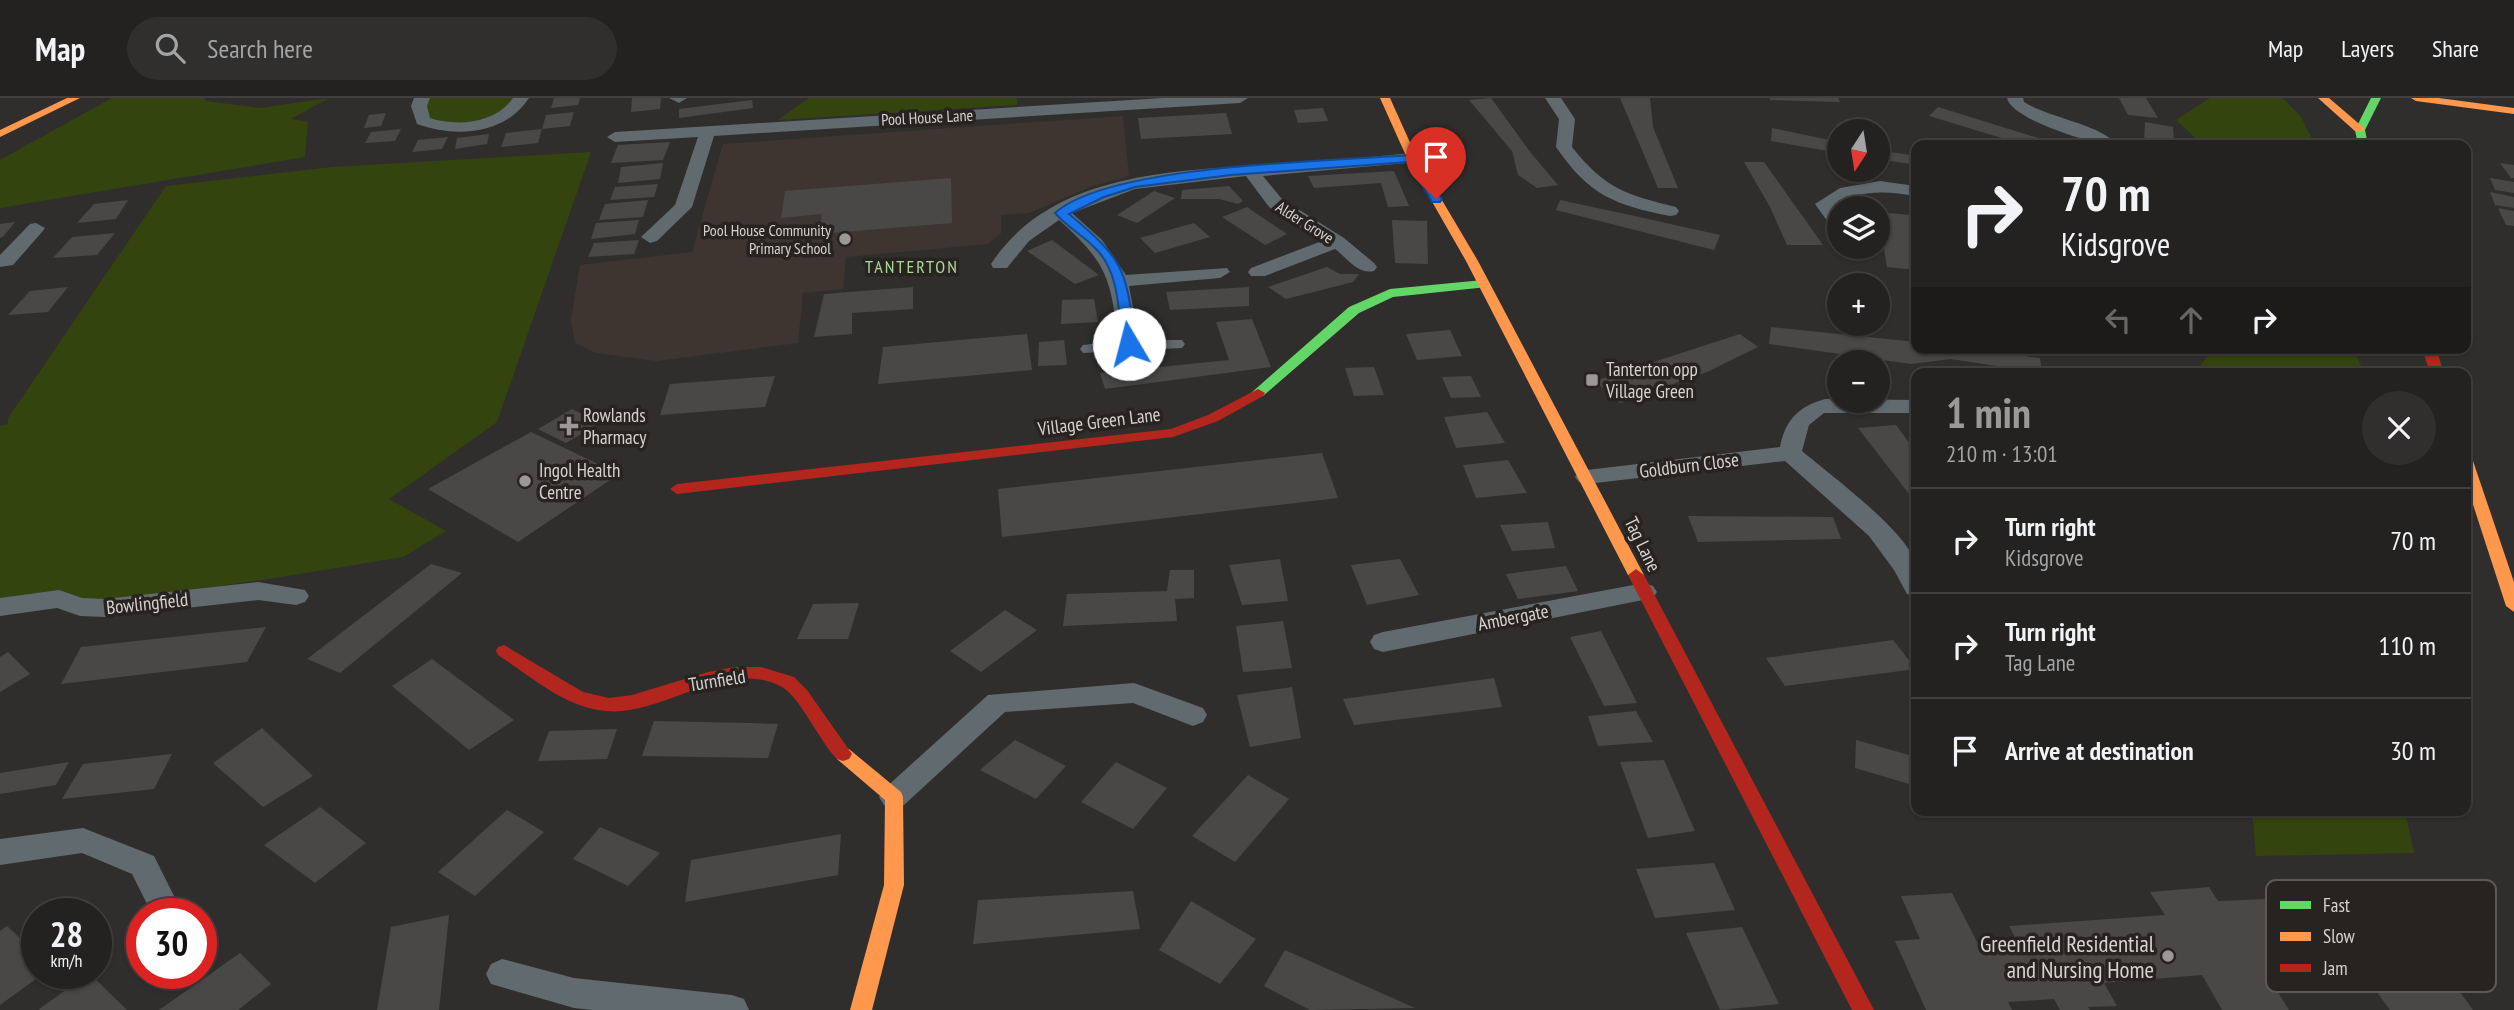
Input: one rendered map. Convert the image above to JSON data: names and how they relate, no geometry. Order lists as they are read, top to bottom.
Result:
{
  "streets": {
    "main road": ["Village Green Lane", "Tag Lane", "Turnfield"],
    "street": [
      "Pool House Lane",
      "Alder Grove",
      "Goldburn Close",
      "Bowlingfield",
      "Ambergate"
    ]
  },
  "crossings": [
    ["Village Green Lane", "Tag Lane"],
    ["Goldburn Close", "Tag Lane"],
    ["Tag Lane", "Ambergate"]
  ],
  "districts": ["TANTERTON"],
  "places": {
    "other": ["Pool House Community Primary School", "Ingol Health Centre", "Greenfield Residential and Nursing Home"],
    "transit": ["Tanterton opp Village Green"],
    "health": ["Rowlands Pharmacy"]
  },
  "legend": ["Fast", "Slow", "Jam"],
  "north": "bottom",
  "page": {
    "header": "Map",
    "search": "Search here",
    "nav": ["Map", "Layers", "Share"],
    "map_buttons": ["+", "−"],
    "turn": ["70 m", "Kidsgrove"],
    "heading": ["1 min", "210 m · 13:01"],
    "list": [
      {
        "name": "Turn right",
        "note": "Kidsgrove",
        "value": "70 m"
      },
      {
        "name": "Turn right",
        "note": "Tag Lane",
        "value": "110 m"
      },
      {
        "name": "Arrive at destination",
        "value": "30 m"
      }
    ],
    "speed": "28 km/h",
    "limit": "30"
  }
}
